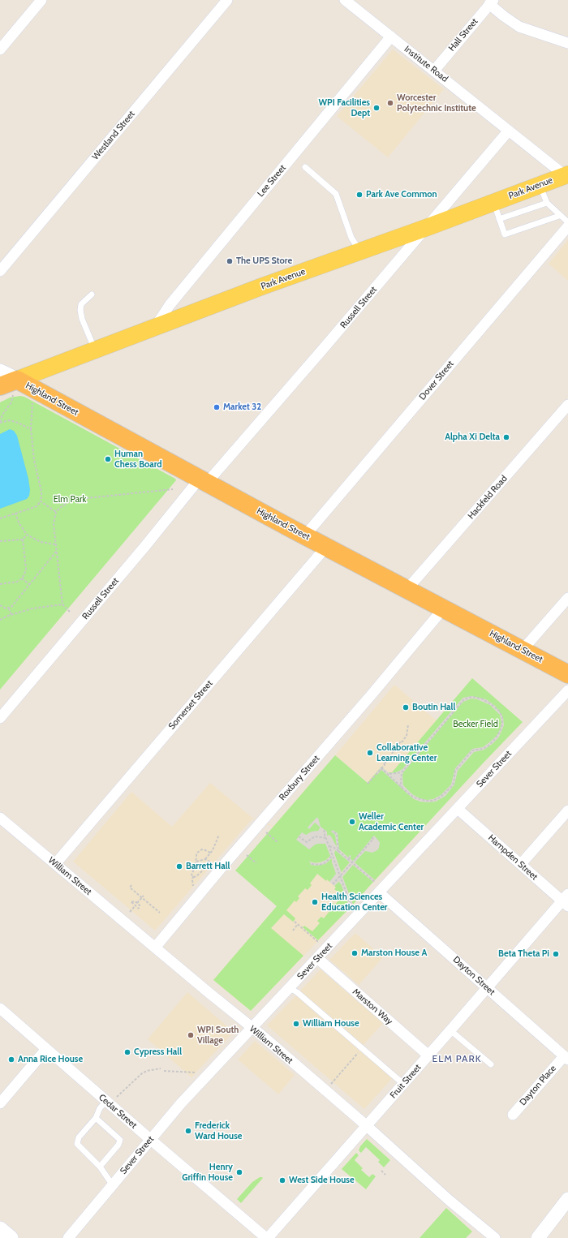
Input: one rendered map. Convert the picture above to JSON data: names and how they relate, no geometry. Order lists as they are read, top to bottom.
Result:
{
  "streets": {
    "highway": ["Highland Street"],
    "main road": ["Park Avenue"],
    "street": [
      "Hall Street",
      "Institute Road",
      "Westland Street",
      "Lee Street",
      "Russell Street",
      "Dover Street",
      "Hackfeld Road",
      "Somerset Street",
      "Sever Street",
      "Roxbury Street",
      "Hampden Street",
      "William Street",
      "Dayton Street",
      "Marston Way",
      "Fruit Street",
      "Dayton Place",
      "Cedar Street"
    ]
  },
  "crossings": [
    ["Hall Street", "Institute Road"],
    ["Institute Road", "Lee Street"],
    ["Institute Road", "Park Avenue"],
    ["Institute Road", "Russell Street"],
    ["Lee Street", "Park Avenue"],
    ["Park Avenue", "Russell Street"],
    ["Park Avenue", "Highland Street"],
    ["Russell Street", "Highland Street"],
    ["Dover Street", "Highland Street"],
    ["Highland Street", "Hackfeld Road"],
    ["Highland Street", "Somerset Street"],
    ["Highland Street", "Roxbury Street"],
    ["Somerset Street", "William Street"],
    ["Sever Street", "Hampden Street"],
    ["Sever Street", "William Street"],
    ["Sever Street", "Dayton Street"],
    ["Sever Street", "Marston Way"],
    ["Sever Street", "Cedar Street"],
    ["Roxbury Street", "William Street"],
    ["Hampden Street", "Fruit Street"],
    ["William Street", "Fruit Street"],
    ["Dayton Street", "Fruit Street"],
    ["Dayton Street", "Dayton Place"],
    ["Marston Way", "Fruit Street"],
    ["Fruit Street", "Cedar Street"]
  ],
  "districts": ["ELM PARK"],
  "parks": ["Elm Park", "Becker Field"],
  "places": [
    "Worcester Polytechnic Institute",
    "WPI Facilities Dept",
    "Park Ave Common",
    "The UPS Store",
    "Market 32",
    "Alpha Xi Delta",
    "Human Chess Board",
    "Boutin Hall",
    "Collaborative Learning Center",
    "Weller Academic Center",
    "Barrett Hall",
    "Health Sciences Education Center",
    "Marston House A",
    "Beta Theta Pi",
    "William House",
    "WPI South Village",
    "Cypress Hall",
    "Anna Rice House",
    "Frederick Ward House",
    "Henry Griffin House",
    "West Side House"
  ]
}
